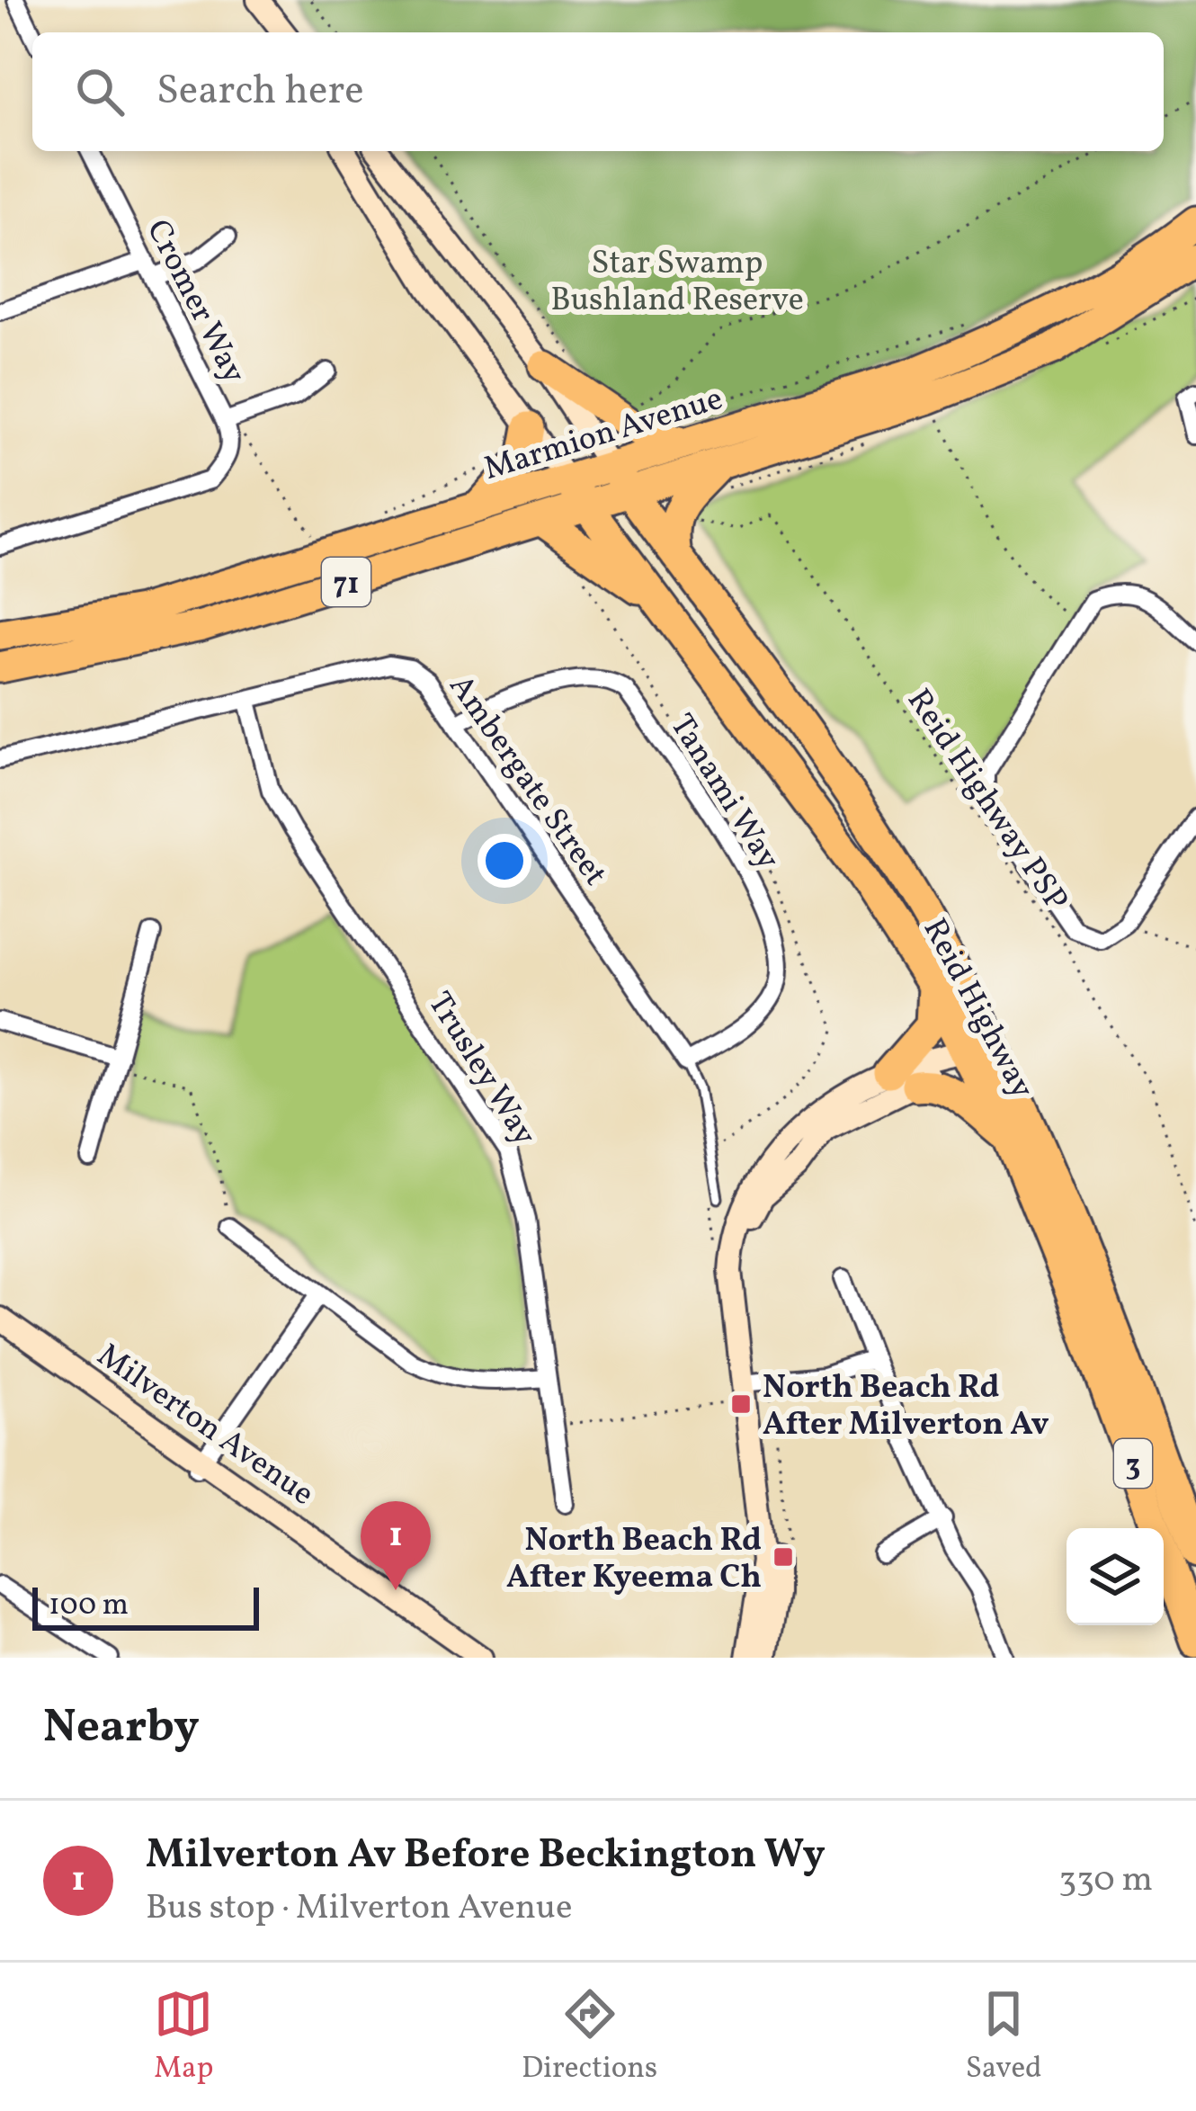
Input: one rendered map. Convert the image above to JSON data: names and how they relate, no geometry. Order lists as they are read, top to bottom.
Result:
{
  "streets": {
    "highway": [
      "Marmion Avenue",
      "71",
      "Reid Highway",
      "3"
    ],
    "main road": ["Milverton Avenue"],
    "street": [
      "Cromer Way",
      "Ambergate Street",
      "Tanami Way",
      "Trusley Way"
    ],
    "path": ["Reid Highway PSP"]
  },
  "crossings": [
    ["Marmion Avenue", "Reid Highway"],
    ["Ambergate Street", "Tanami Way"],
    ["Ambergate Street", "Trusley Way"]
  ],
  "parks": ["Star Swamp Bushland Reserve"],
  "places": {
    "transit": ["North Beach Rd After Milverton Av", "North Beach Rd After Kyeema Ch"]
  },
  "scale_bar": "100 m",
  "page": {
    "search": "Search here",
    "pins": "1",
    "scale": "100 m",
    "heading": "Nearby",
    "list": [
      {
        "mark": "1",
        "name": "Milverton Av Before Beckington Wy",
        "note": "Bus stop · Milverton Avenue",
        "value": "330 m"
      }
    ],
    "nav": ["Map", "Directions", "Saved"]
  }
}
